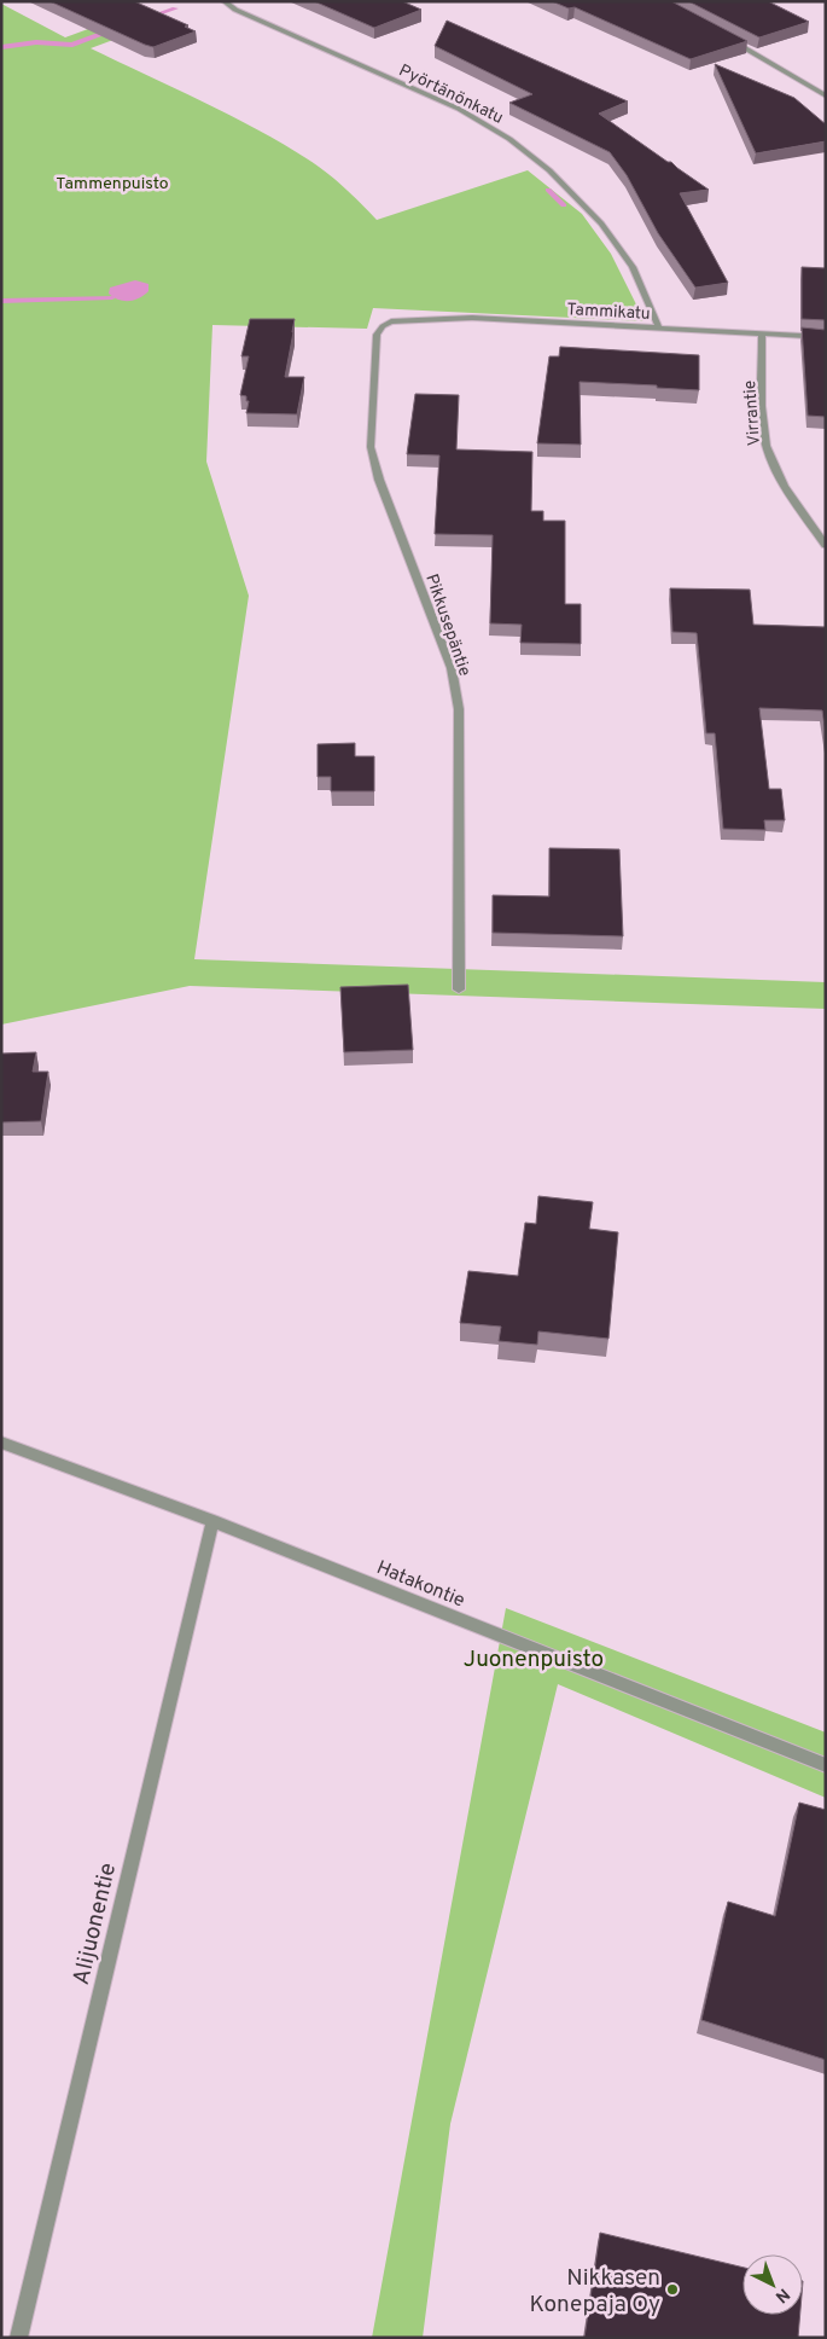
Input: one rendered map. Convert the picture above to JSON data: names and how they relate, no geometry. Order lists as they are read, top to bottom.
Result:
{
  "streets": {
    "street": [
      "Pyörtänönkatu",
      "Tammikatu",
      "Virrantie",
      "Pikkusepäntie",
      "Hatakontie",
      "Alijuonentie"
    ]
  },
  "crossings": [
    ["Pyörtänönkatu", "Tammikatu"],
    ["Tammikatu", "Virrantie"],
    ["Tammikatu", "Pikkusepäntie"],
    ["Hatakontie", "Alijuonentie"]
  ],
  "parks": ["Tammenpuisto", "Juonenpuisto"],
  "places": ["Nikkasen Konepaja Oy"],
  "north": "bottom right"
}
